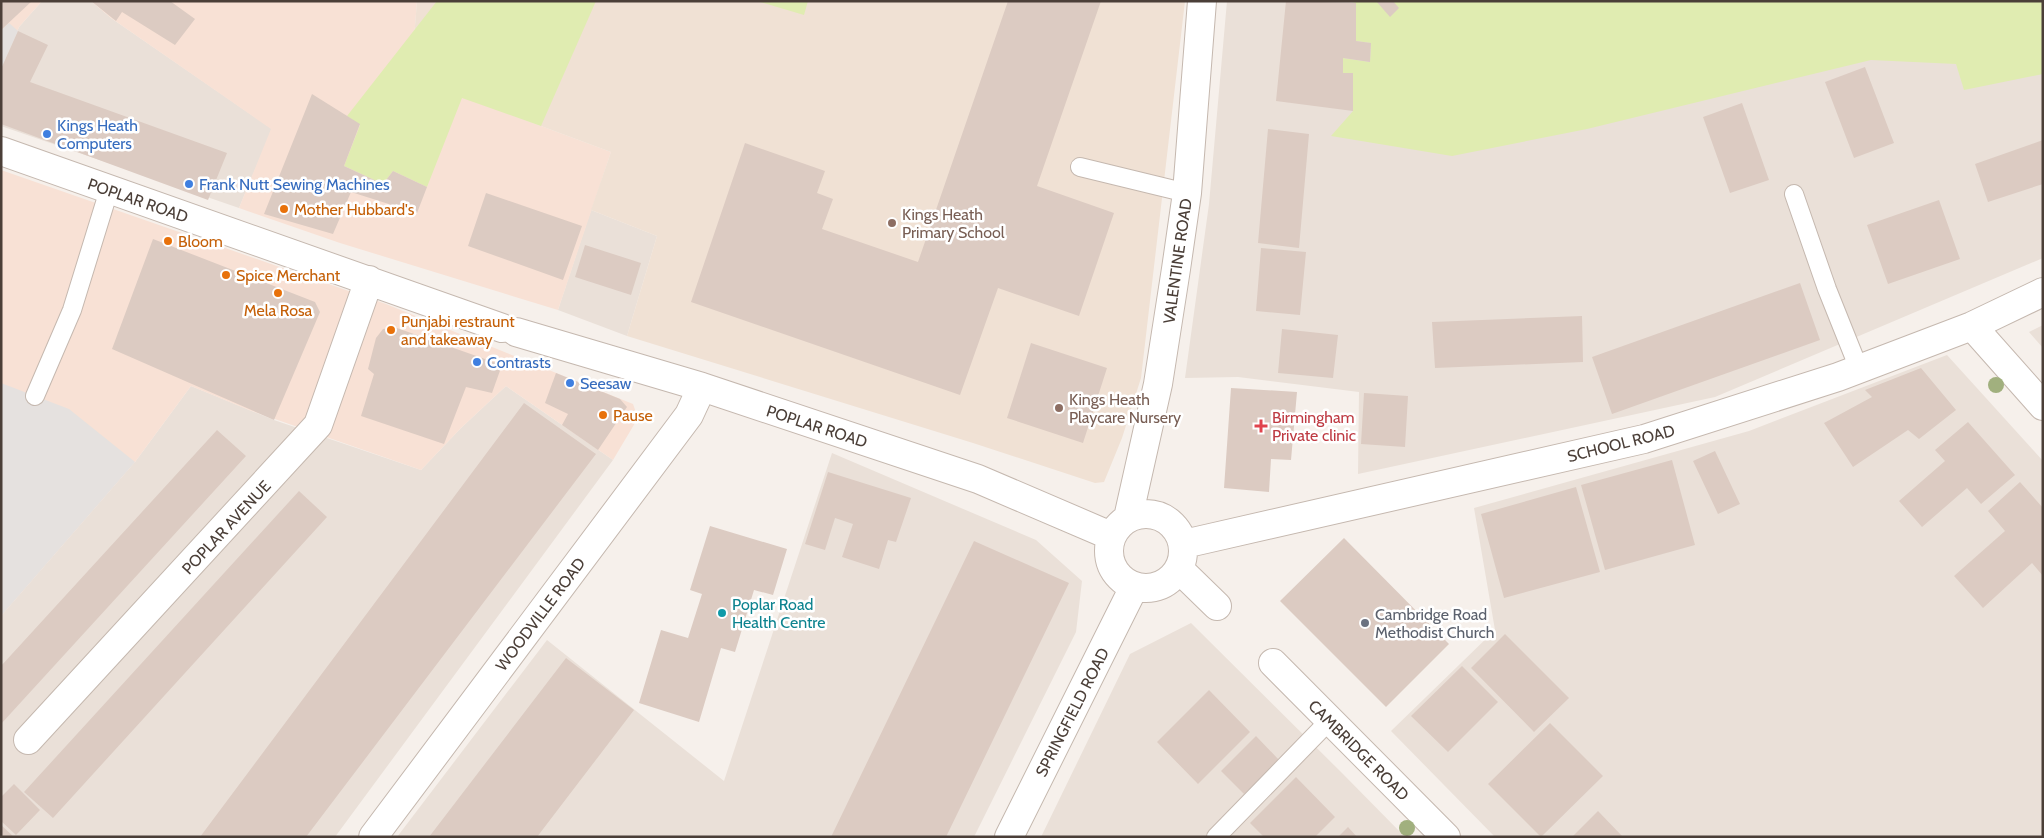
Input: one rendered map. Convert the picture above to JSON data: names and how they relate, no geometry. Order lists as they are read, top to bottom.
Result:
{
  "streets": {
    "street": [
      "POPLAR ROAD",
      "VALENTINE ROAD",
      "SCHOOL ROAD",
      "POPLAR AVENUE",
      "WOODVILLE ROAD",
      "SPRINGFIELD ROAD",
      "CAMBRIDGE ROAD"
    ]
  },
  "crossings": [
    ["POPLAR ROAD", "VALENTINE ROAD"],
    ["POPLAR ROAD", "SCHOOL ROAD"],
    ["POPLAR ROAD", "POPLAR AVENUE"],
    ["POPLAR ROAD", "WOODVILLE ROAD"],
    ["POPLAR ROAD", "SPRINGFIELD ROAD"],
    ["VALENTINE ROAD", "SCHOOL ROAD"],
    ["VALENTINE ROAD", "SPRINGFIELD ROAD"],
    ["SCHOOL ROAD", "SPRINGFIELD ROAD"]
  ],
  "places": {
    "other": [
      "Kings Heath Computers",
      "Frank Nutt Sewing Machines",
      "Mother Hubbard's",
      "Kings Heath Primary School",
      "Bloom",
      "Spice Merchant",
      "Mela Rosa",
      "Punjabi restraunt and takeaway",
      "Contrasts",
      "Seesaw",
      "Kings Heath Playcare Nursery",
      "Pause",
      "Poplar Road Health Centre",
      "Cambridge Road Methodist Church"
    ],
    "health": ["Birmingham Private clinic"]
  }
}
